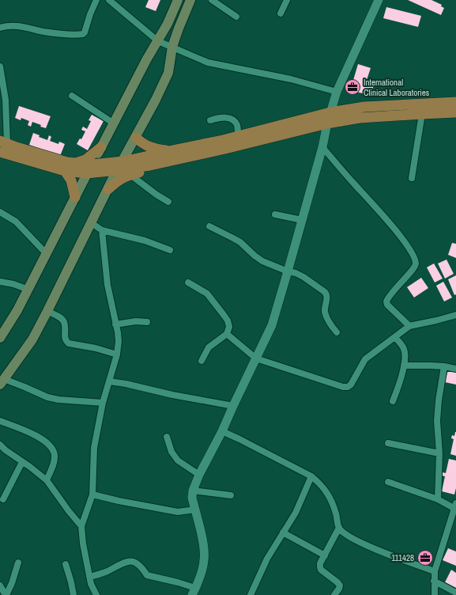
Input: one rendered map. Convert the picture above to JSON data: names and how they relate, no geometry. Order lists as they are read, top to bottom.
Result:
{
  "places": {
    "office": ["International Clinical Laboratories", "111428"]
  }
}
